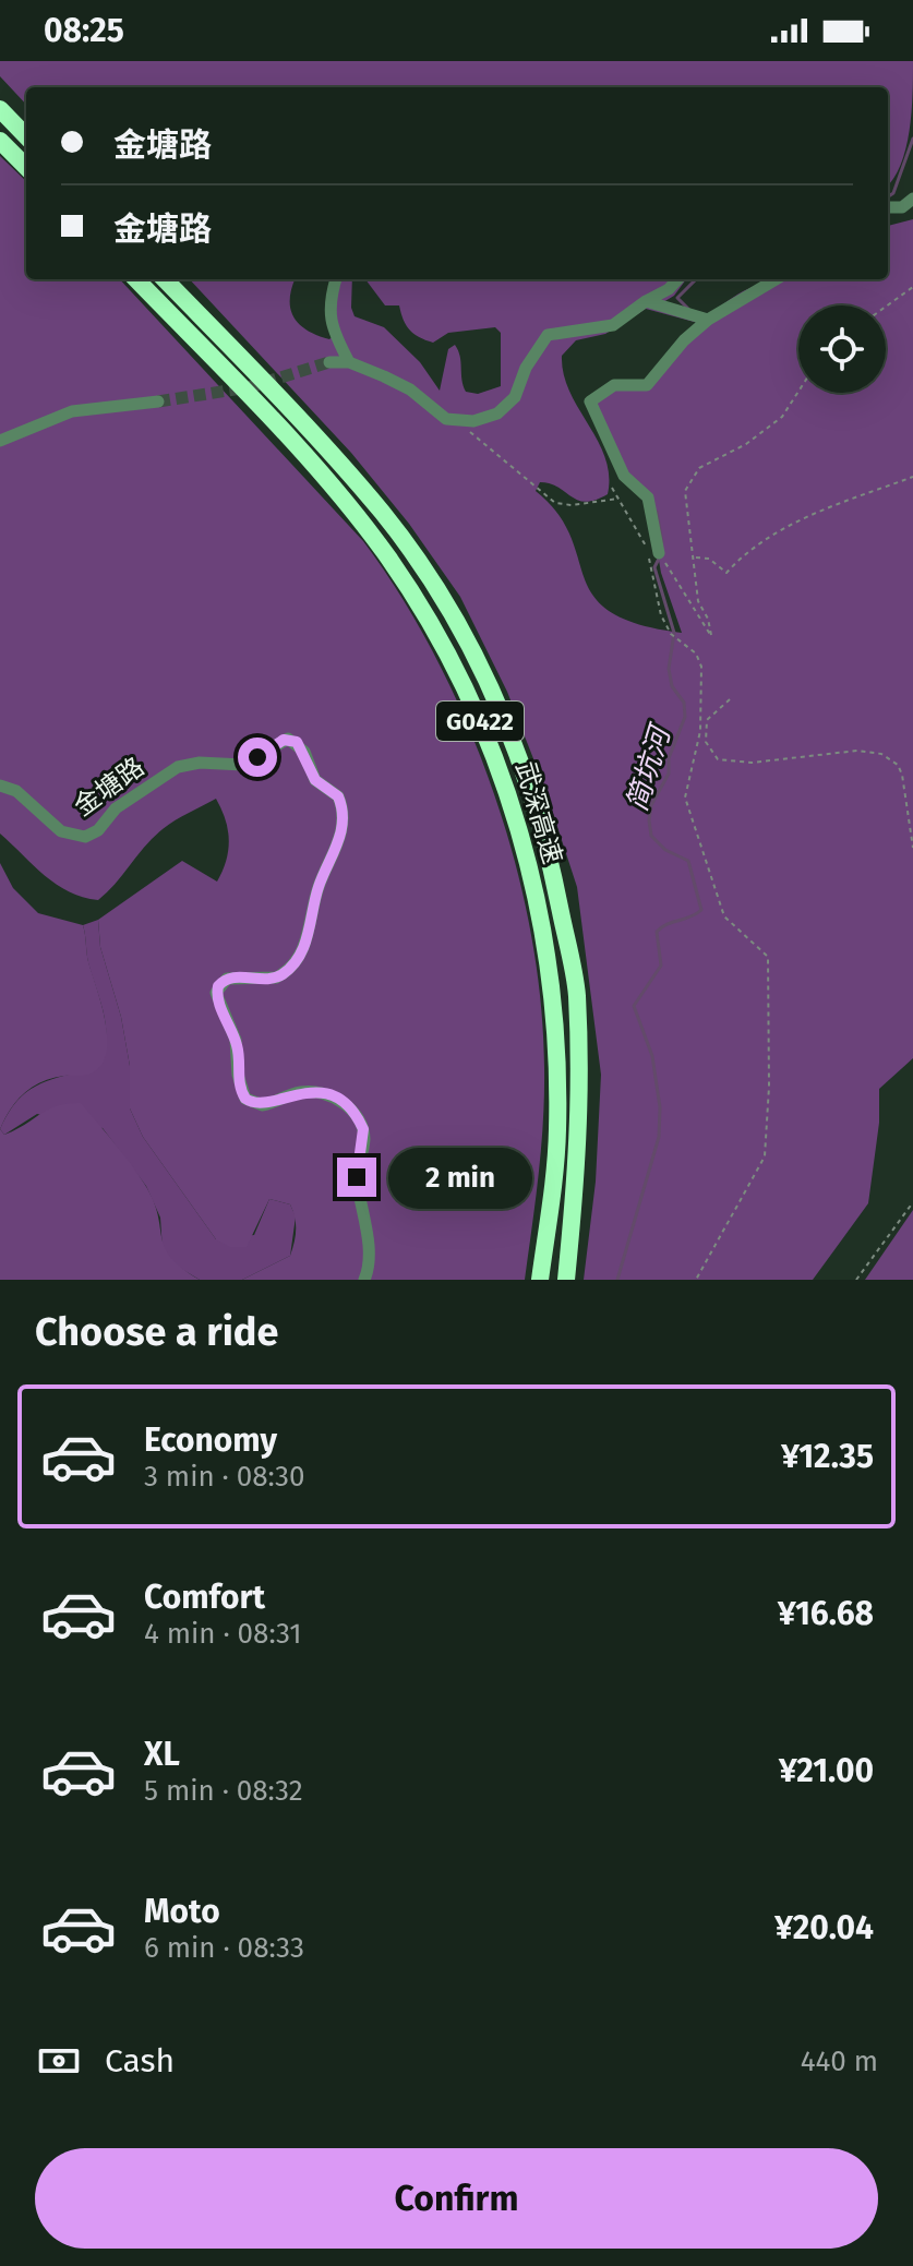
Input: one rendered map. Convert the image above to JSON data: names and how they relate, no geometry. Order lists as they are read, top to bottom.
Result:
{
  "streets": {
    "highway": ["G0422", "武深高速"],
    "street": ["金塘路"]
  },
  "water": ["简坑河"],
  "page": {
    "status": "08:25",
    "banner": ["金塘路", "金塘路"],
    "bubble": "2 min",
    "heading": "Choose a ride",
    "list": [
      {
        "name": "Economy",
        "note": "3 min · 08:30",
        "value": "¥12.35"
      },
      {
        "name": "Comfort",
        "note": "4 min · 08:31",
        "value": "¥16.68"
      },
      {
        "name": "XL",
        "note": "5 min · 08:32",
        "value": "¥21.00"
      },
      {
        "name": "Moto",
        "note": "6 min · 08:33",
        "value": "¥20.04"
      }
    ],
    "pay": ["Cash", "440 m"],
    "buttons": "Confirm"
  }
}
